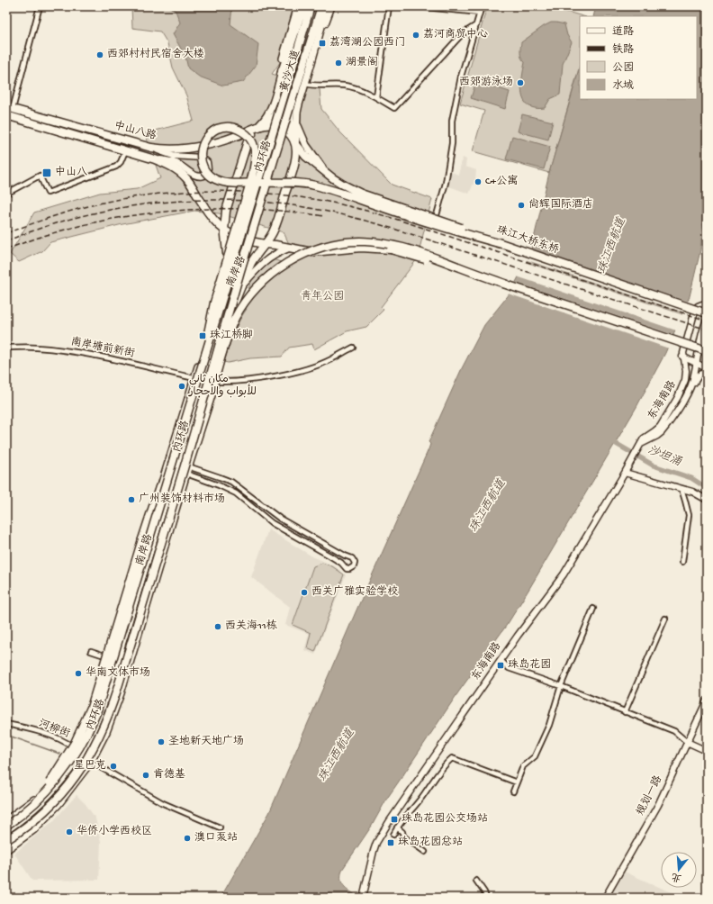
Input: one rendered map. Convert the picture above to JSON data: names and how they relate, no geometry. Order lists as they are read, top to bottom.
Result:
{
  "streets": {
    "main road": [
      "黄沙大道",
      "中山八路",
      "内环路",
      "珠江大桥东桥",
      "南岸路"
    ],
    "street": [
      "南岸塘前新街",
      "东海南路",
      "河柳街",
      "规划一路"
    ]
  },
  "crossings": [
    ["黄沙大道", "中山八路"],
    ["黄沙大道", "内环路"],
    ["黄沙大道", "珠江大桥东桥"],
    ["黄沙大道", "南岸路"],
    ["中山八路", "珠江大桥东桥"],
    ["中山八路", "南岸路"],
    ["内环路", "南岸路"],
    ["珠江大桥东桥", "南岸路"],
    ["南岸路", "河柳街"]
  ],
  "water": ["珠江西航道", "沙坦涌"],
  "parks": ["青年公园"],
  "places": {
    "other": [
      "荔河商贸中心",
      "西郊村村民宿舍大楼",
      "湖景阁",
      "西郊游泳场",
      "C+公寓",
      "尚辉国际酒店",
      "مكان ثاني للأبواب والأحجار",
      "广州装饰材料市场",
      "西关广雅实验学校",
      "西关海11栋",
      "华南文体市场",
      "圣地新天地广场",
      "星巴克",
      "肯德基",
      "华侨小学西校区",
      "澳口泵站"
    ],
    "transit": [
      "荔湾湖公园西门",
      "中山八",
      "珠江桥脚",
      "珠岛花园",
      "珠岛花园公交场站",
      "珠岛花园总站"
    ]
  },
  "legend": [
    "道路",
    "铁路",
    "公园",
    "水域"
  ],
  "north": "bottom"
}
